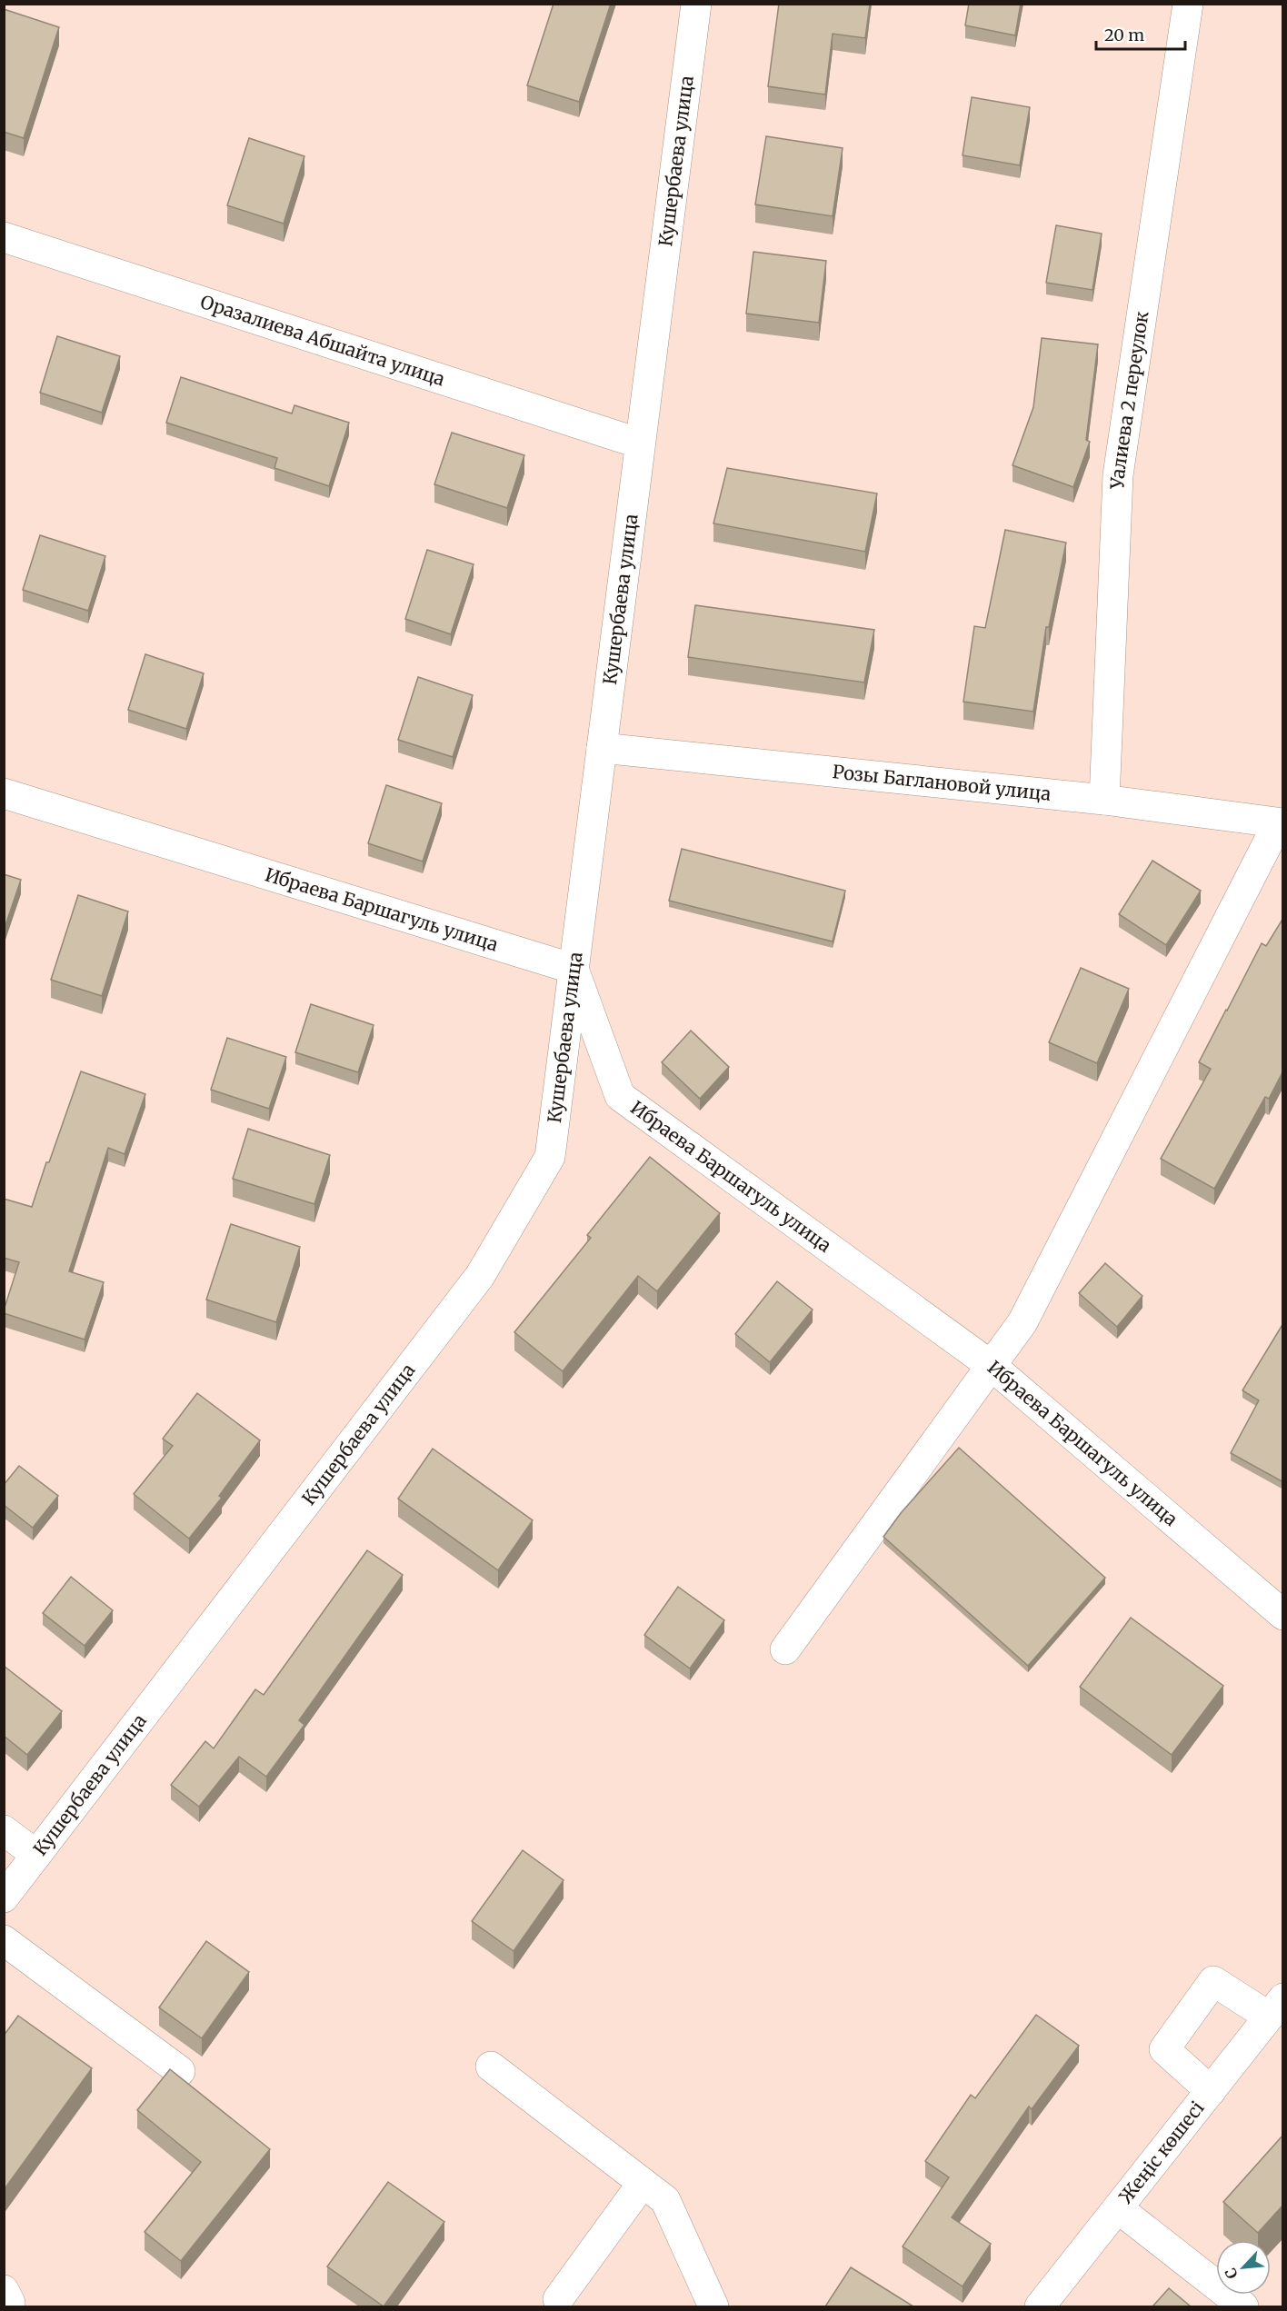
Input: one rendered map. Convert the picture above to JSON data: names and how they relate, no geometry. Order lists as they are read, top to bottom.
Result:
{
  "streets": {
    "street": [
      "Кушербаева улица",
      "Оразалиева Абшайта улица",
      "Уалиева 2 переулок",
      "Розы Баглановой улица",
      "Ибраева Баршагуль улица",
      "Жеңіс көшесі"
    ]
  },
  "crossings": [
    ["Кушербаева улица", "Оразалиева Абшайта улица"],
    ["Кушербаева улица", "Розы Баглановой улица"],
    ["Кушербаева улица", "Ибраева Баршагуль улица"],
    ["Уалиева 2 переулок", "Розы Баглановой улица"]
  ],
  "scale_bar": "20 m",
  "north": "bottom left"
}
